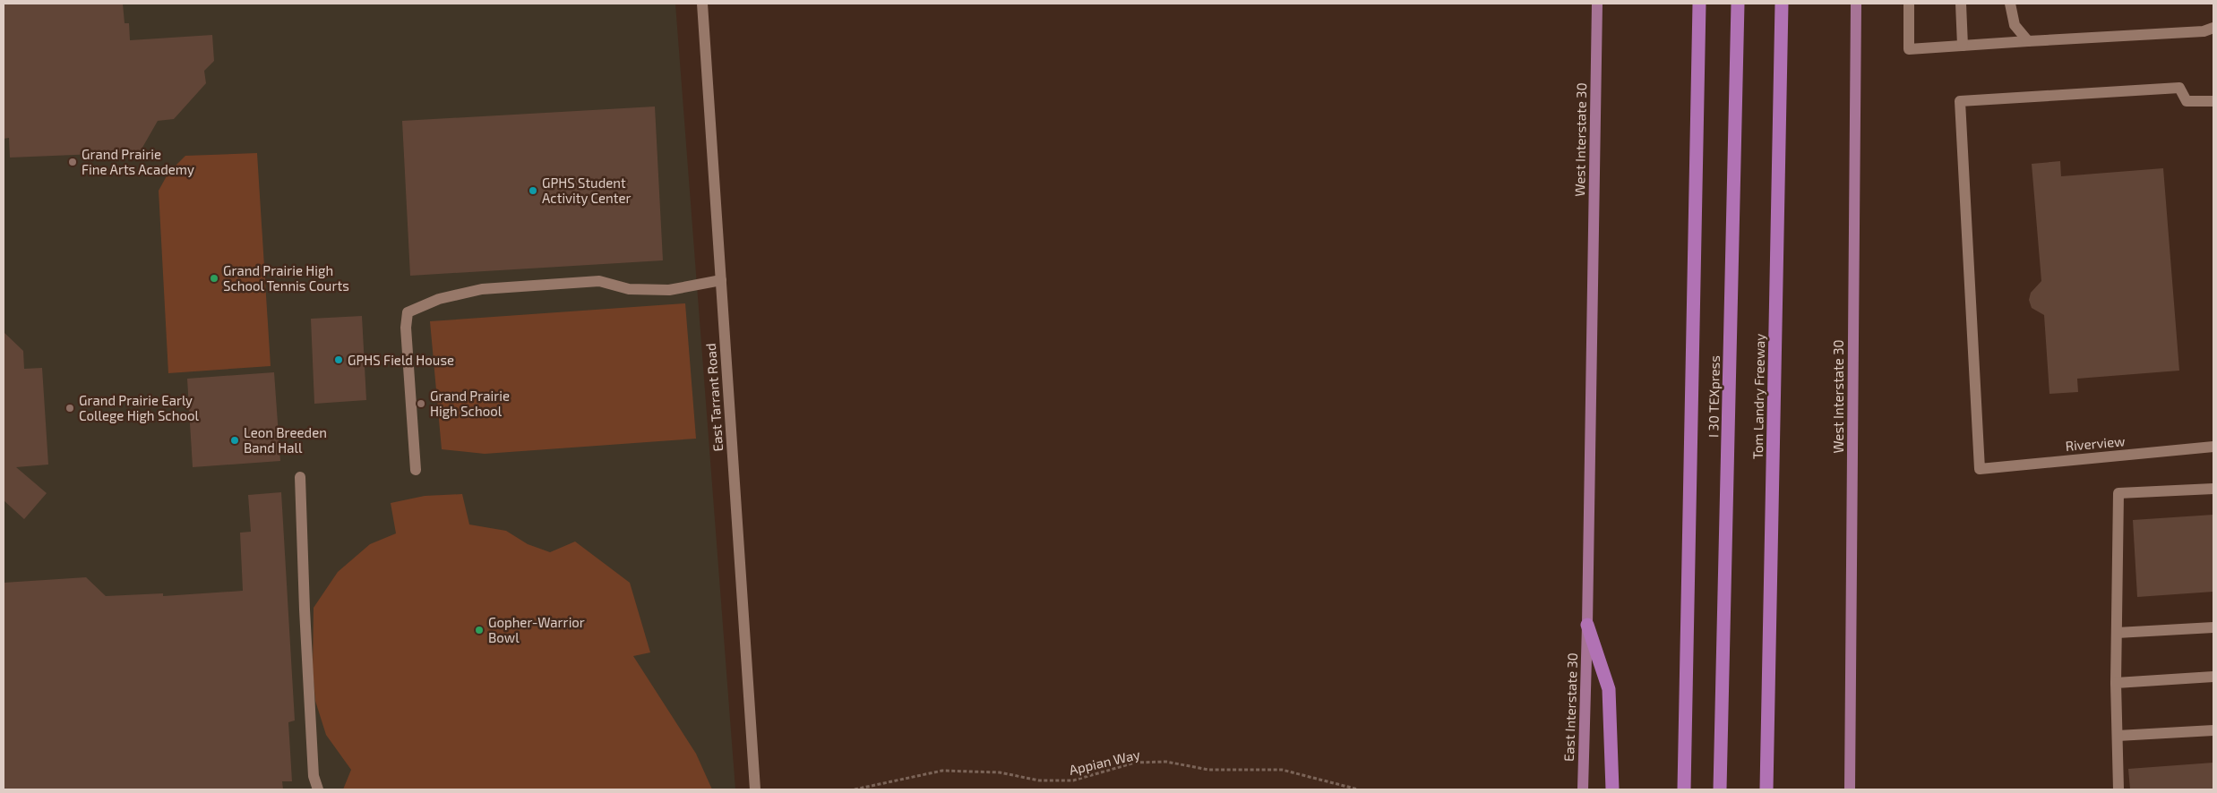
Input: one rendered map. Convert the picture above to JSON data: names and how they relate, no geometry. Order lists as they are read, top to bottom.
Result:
{
  "streets": {
    "highway": ["I 30 TEXpress", "Tom Landry Freeway"],
    "main road": ["West Interstate 30", "East Interstate 30"],
    "street": ["East Tarrant Road", "Riverview"],
    "path": ["Appian Way"]
  },
  "crossings": [
    ["West Interstate 30", "East Interstate 30"]
  ],
  "places": [
    "Grand Prairie Fine Arts Academy",
    "GPHS Student Activity Center",
    "Grand Prairie High School Tennis Courts",
    "GPHS Field House",
    "Grand Prairie High School",
    "Grand Prairie Early College High School",
    "Leon Breeden Band Hall",
    "Gopher-Warrior Bowl"
  ]
}
